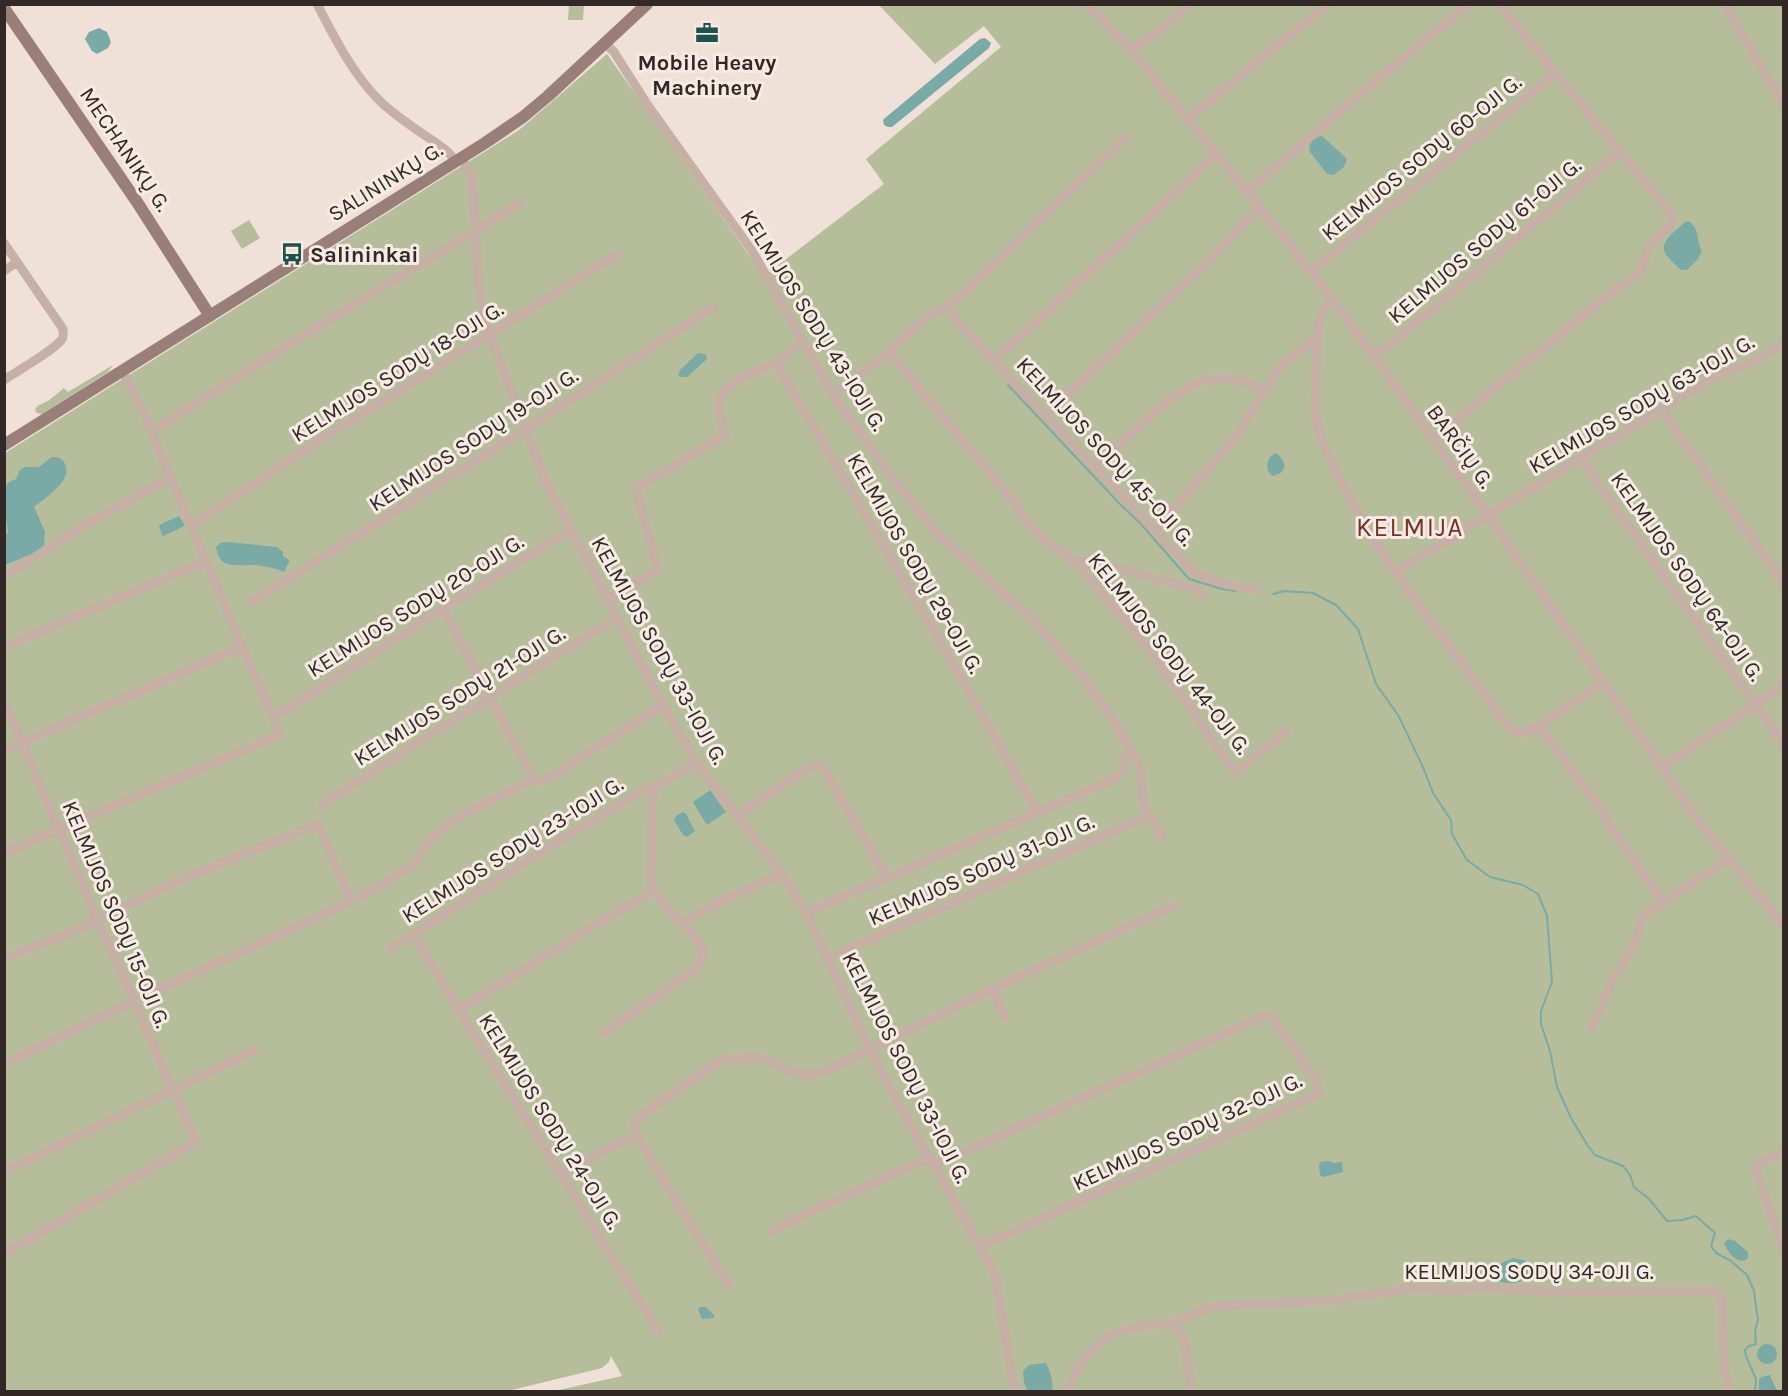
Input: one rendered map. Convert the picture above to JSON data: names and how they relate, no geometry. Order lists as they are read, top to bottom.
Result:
{
  "streets": {
    "main road": ["MECHANIKŲ G.", "SALININKŲ G."],
    "street": [
      "KELMIJOS SODŲ 60-OJI G.",
      "KELMIJOS SODŲ 61-OJI G.",
      "KELMIJOS SODŲ 43-IOJI G.",
      "KELMIJOS SODŲ 18-OJI G.",
      "KELMIJOS SODŲ 63-IOJI G.",
      "KELMIJOS SODŲ 19-OJI G.",
      "BARČIŲ G.",
      "KELMIJOS SODŲ 45-OJI G.",
      "KELMIJOS SODŲ 29-OJI G.",
      "KELMIJOS SODŲ 64-OJI G.",
      "KELMIJOS SODŲ 20-OJI G.",
      "KELMIJOS SODŲ 33-IOJI G.",
      "KELMIJOS SODŲ 44-OJI G.",
      "KELMIJOS SODŲ 21-OJI G.",
      "KELMIJOS SODŲ 23-IOJI G.",
      "KELMIJOS SODŲ 31-OJI G.",
      "KELMIJOS SODŲ 15-OJI G.",
      "KELMIJOS SODŲ 24-OJI G.",
      "KELMIJOS SODŲ 32-OJI G.",
      "KELMIJOS SODŲ 34-OJI G."
    ]
  },
  "crossings": [
    ["MECHANIKŲ G.", "SALININKŲ G."],
    ["KELMIJOS SODŲ 60-OJI G.", "BARČIŲ G."],
    ["SALININKŲ G.", "KELMIJOS SODŲ 43-IOJI G."],
    ["SALININKŲ G.", "KELMIJOS SODŲ 33-IOJI G."],
    ["KELMIJOS SODŲ 61-OJI G.", "BARČIŲ G."],
    ["KELMIJOS SODŲ 43-IOJI G.", "KELMIJOS SODŲ 31-OJI G."],
    ["KELMIJOS SODŲ 18-OJI G.", "KELMIJOS SODŲ 33-IOJI G."],
    ["KELMIJOS SODŲ 63-IOJI G.", "BARČIŲ G."],
    ["KELMIJOS SODŲ 63-IOJI G.", "KELMIJOS SODŲ 64-OJI G."],
    ["KELMIJOS SODŲ 19-OJI G.", "KELMIJOS SODŲ 33-IOJI G."],
    ["KELMIJOS SODŲ 20-OJI G.", "KELMIJOS SODŲ 33-IOJI G."],
    ["KELMIJOS SODŲ 33-IOJI G.", "KELMIJOS SODŲ 21-OJI G."],
    ["KELMIJOS SODŲ 33-IOJI G.", "KELMIJOS SODŲ 31-OJI G."],
    ["KELMIJOS SODŲ 33-IOJI G.", "KELMIJOS SODŲ 32-OJI G."]
  ],
  "districts": ["KELMIJA"],
  "places": {
    "office": ["Mobile Heavy Machinery"],
    "bus stop": ["Salininkai"]
  }
}
